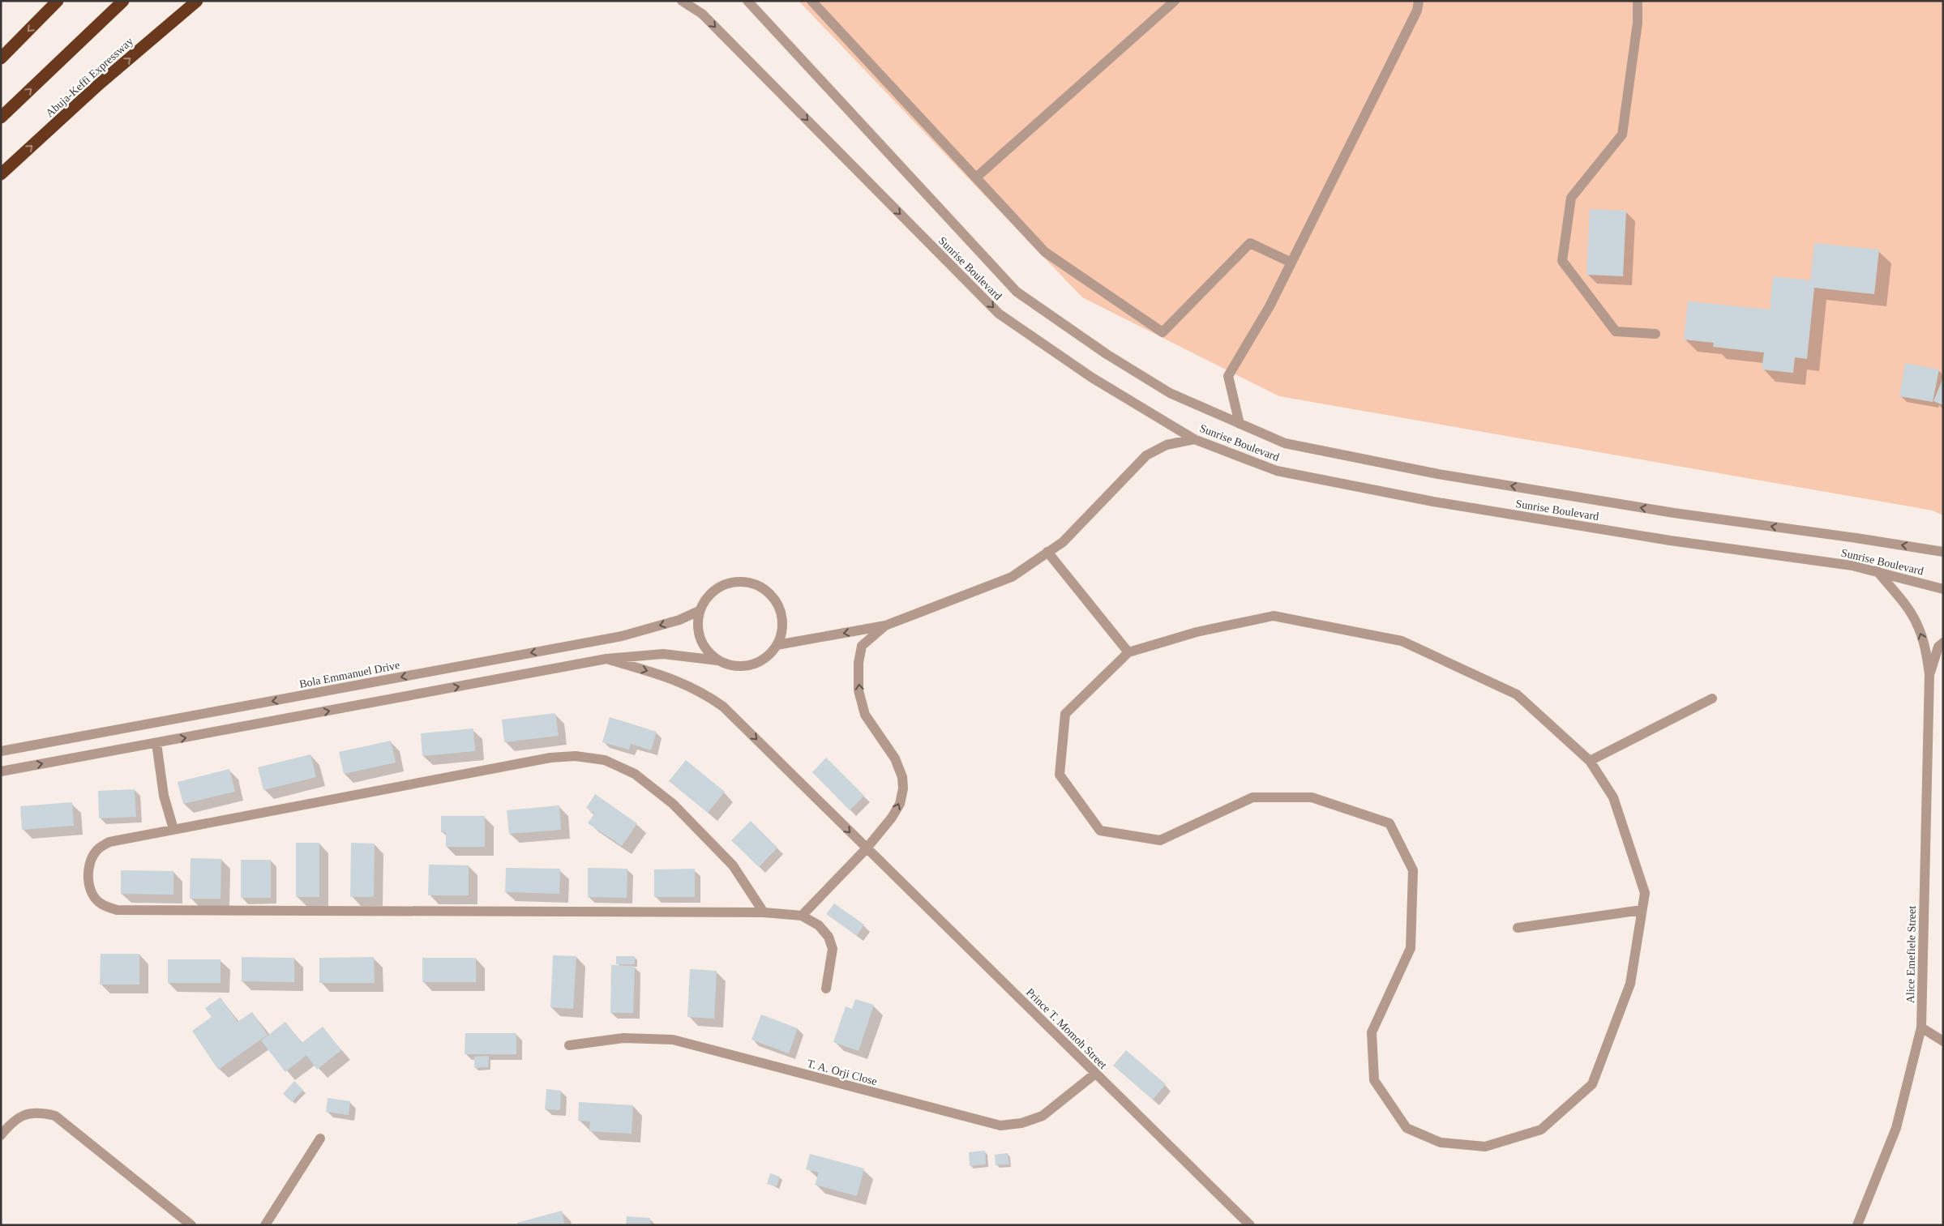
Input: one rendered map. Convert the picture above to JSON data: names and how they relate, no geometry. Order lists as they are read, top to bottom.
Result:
{
  "streets": {
    "highway": ["Abuja-Keffi Expressway"],
    "street": [
      "Sunrise Boulevard",
      "Bola Emmanuel Drive",
      "Alice Emefiele Street",
      "Prince T. Momoh Street",
      "T. A. Orji Close"
    ]
  },
  "crossings": [
    ["Sunrise Boulevard", "Alice Emefiele Street"],
    ["Prince T. Momoh Street", "T. A. Orji Close"]
  ],
  "one_way": ["Prince T. Momoh Street"]
}
